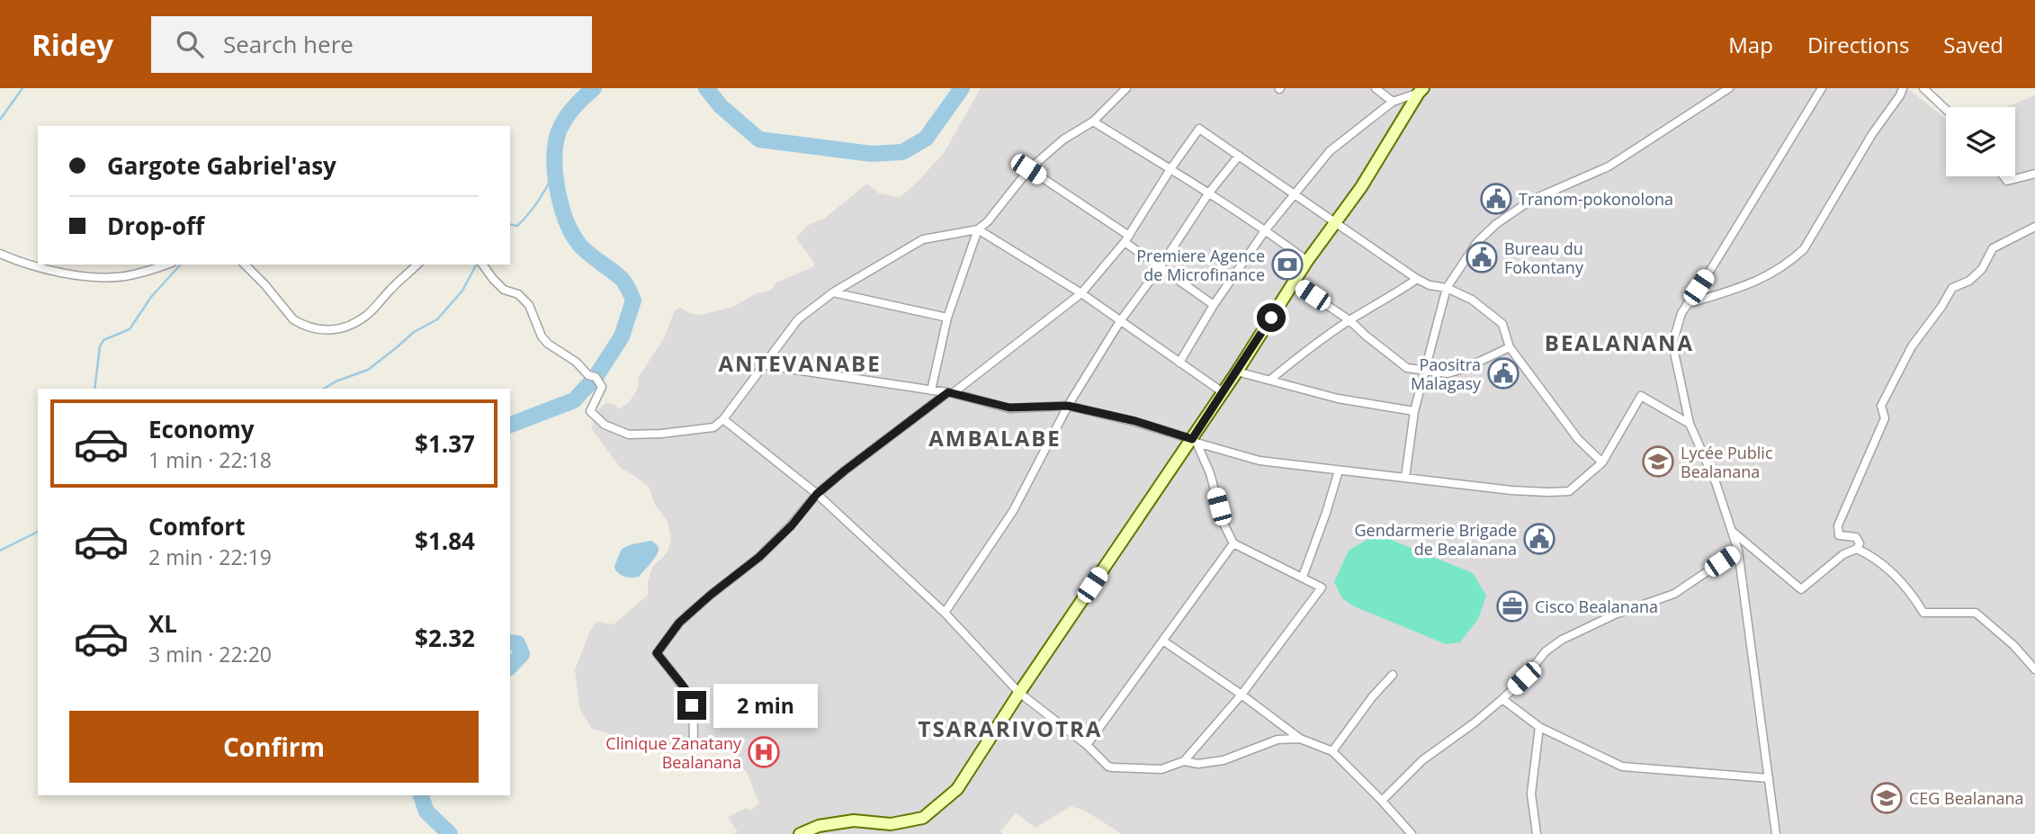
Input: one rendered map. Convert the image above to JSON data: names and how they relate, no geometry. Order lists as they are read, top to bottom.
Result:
{
  "districts": [
    "BEALANANA",
    "ANTEVANABE",
    "AMBALABE",
    "TSARARIVOTRA"
  ],
  "places": {
    "public building": [
      "Tranom-pokonolona",
      "Bureau du Fokontany",
      "Paositra Malagasy",
      "Gendarmerie Brigade de Bealanana"
    ],
    "bank": ["Premiere Agence de Microfinance"],
    "school or university": ["Lycée Public Bealanana", "CEG Bealanana"],
    "office": ["Cisco Bealanana"],
    "hospital": ["Clinique Zanatany Bealanana"]
  },
  "page": {
    "header": "Ridey",
    "search": "Search here",
    "nav": ["Map", "Directions", "Saved"],
    "banner": ["Gargote Gabriel'asy", "Drop-off"],
    "list": [
      {
        "name": "Economy",
        "note": "1 min · 22:18",
        "value": "$1.37"
      },
      {
        "name": "Comfort",
        "note": "2 min · 22:19",
        "value": "$1.84"
      },
      {
        "name": "XL",
        "note": "3 min · 22:20",
        "value": "$2.32"
      }
    ],
    "bubble": "2 min",
    "buttons": "Confirm"
  }
}
